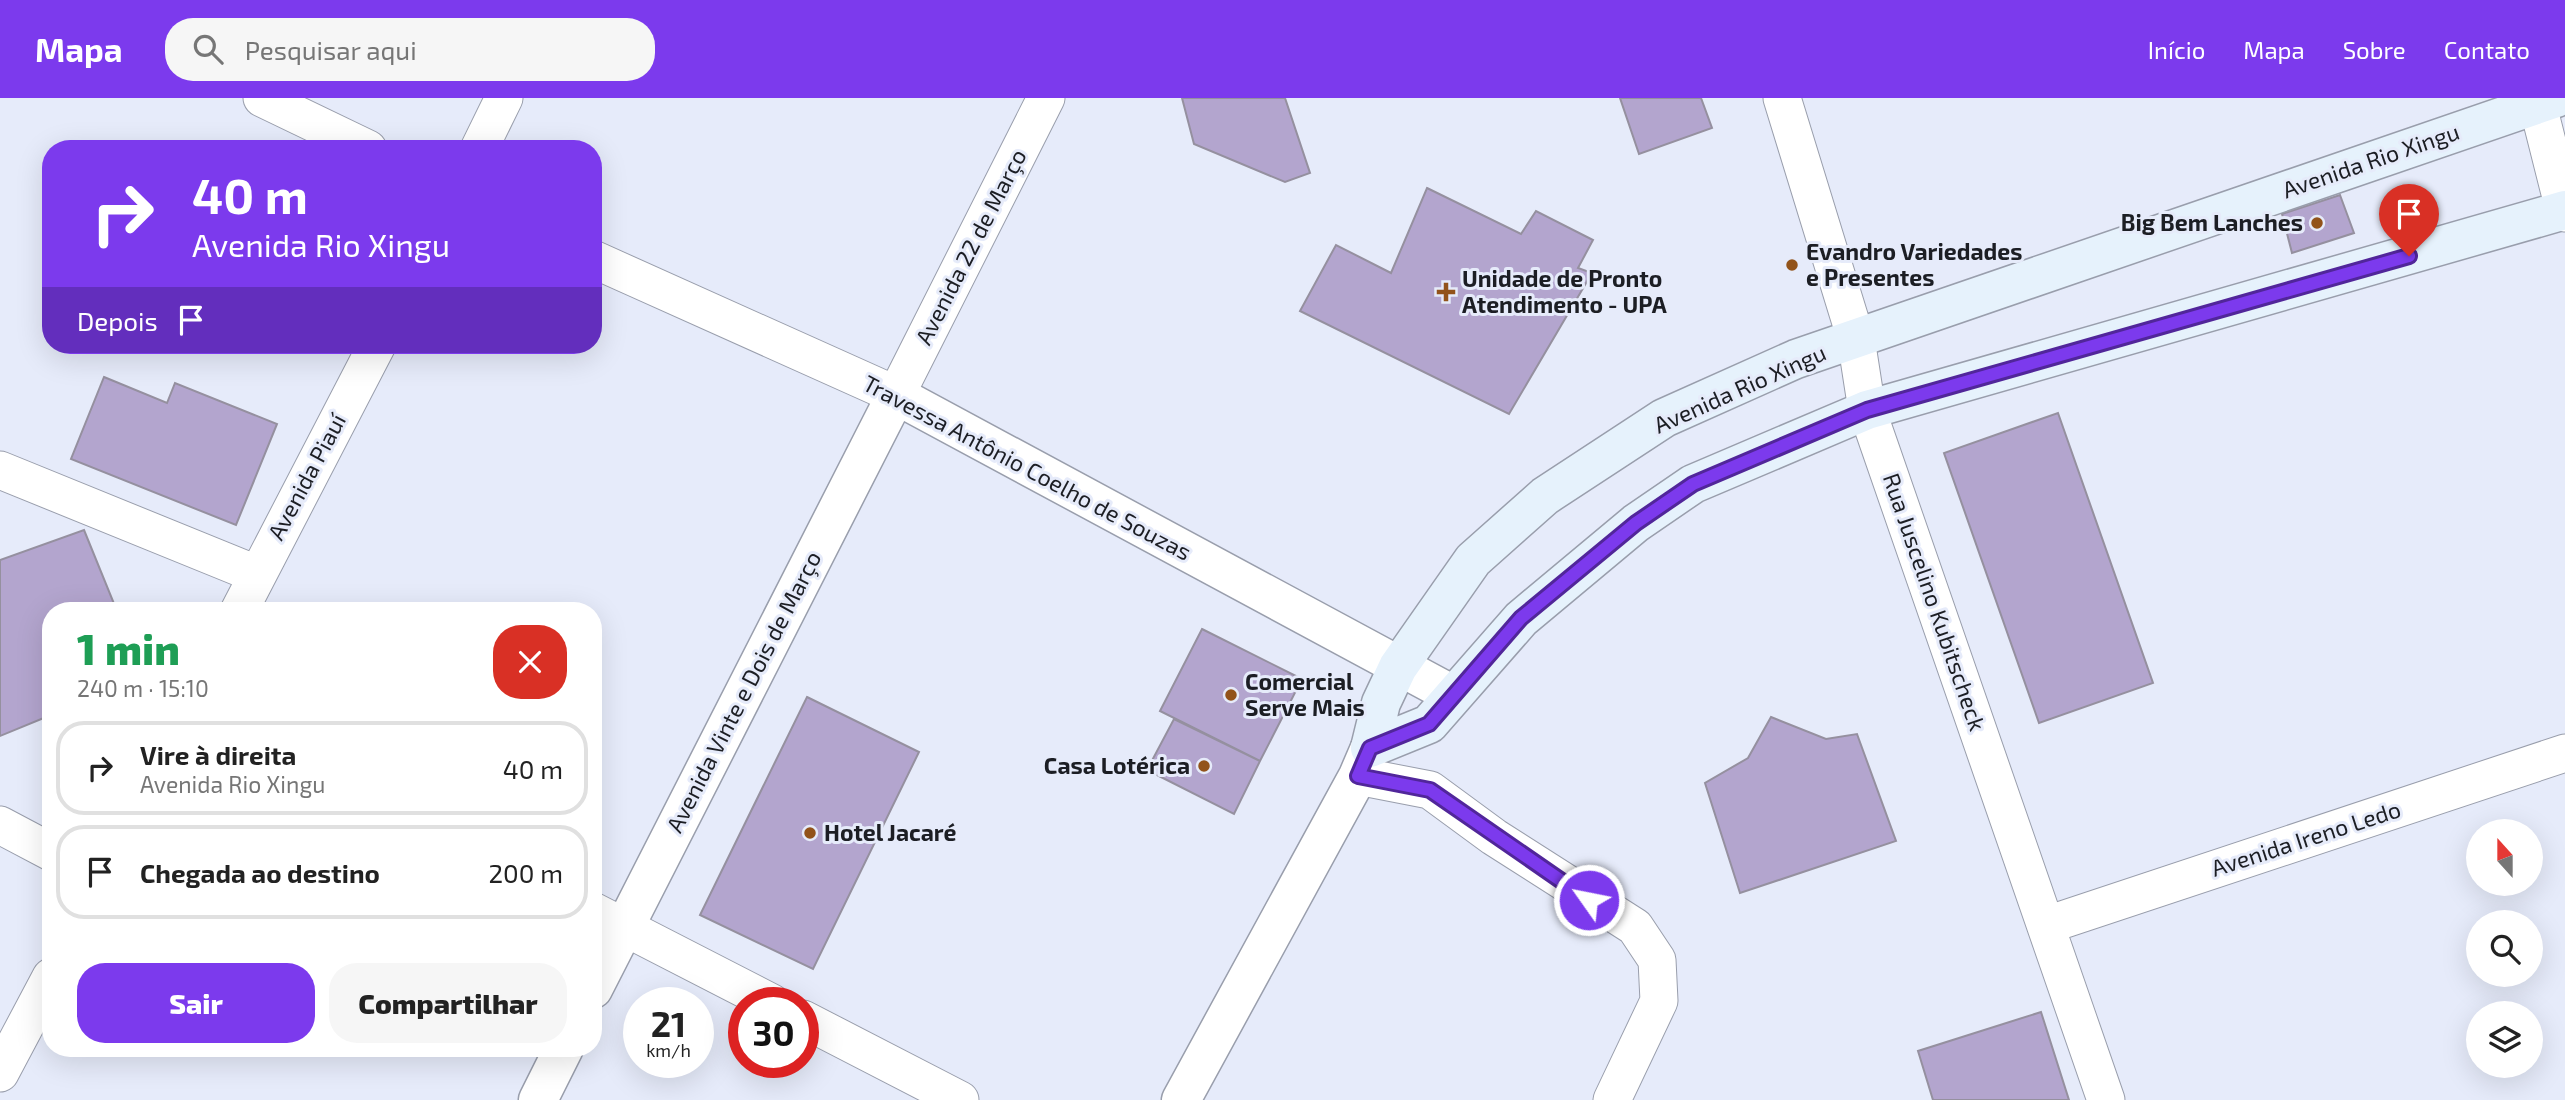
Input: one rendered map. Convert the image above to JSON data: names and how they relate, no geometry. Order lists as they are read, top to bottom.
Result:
{
  "streets": {
    "main road": ["Avenida Rio Xingu"],
    "street": [
      "Avenida 22 de Março",
      "Travessa Antônio Coelho de Souzas",
      "Avenida Piauí",
      "Rua Juscelino Kubitscheck",
      "Avenida Vinte e Dois de Março",
      "Avenida Ireno Ledo"
    ]
  },
  "crossings": [
    ["Avenida Rio Xingu", "Travessa Antônio Coelho de Souzas"],
    ["Avenida Rio Xingu", "Rua Juscelino Kubitscheck"],
    ["Avenida 22 de Março", "Travessa Antônio Coelho de Souzas"],
    ["Avenida 22 de Março", "Avenida Vinte e Dois de Março"],
    ["Travessa Antônio Coelho de Souzas", "Avenida Vinte e Dois de Março"],
    ["Rua Juscelino Kubitscheck", "Avenida Ireno Ledo"]
  ],
  "places": {
    "other": [
      "Big Bem Lanches",
      "Evandro Variedades e Presentes",
      "Comercial Serve Mais",
      "Casa Lotérica",
      "Hotel Jacaré"
    ],
    "health": ["Unidade de Pronto Atendimento - UPA"]
  },
  "north": "top",
  "page": {
    "header": "Mapa",
    "search": "Pesquisar aqui",
    "nav": [
      "Início",
      "Mapa",
      "Sobre",
      "Contato"
    ],
    "turn": ["40 m", "Avenida Rio Xingu"],
    "then": "Depois",
    "heading": ["1 min", "240 m · 15:10"],
    "list": [
      {
        "name": "Vire à direita",
        "note": "Avenida Rio Xingu",
        "value": "40 m"
      },
      {
        "name": "Chegada ao destino",
        "value": "200 m"
      }
    ],
    "buttons": ["Sair", "Compartilhar"],
    "speed": "21 km/h",
    "limit": "30"
  }
}
